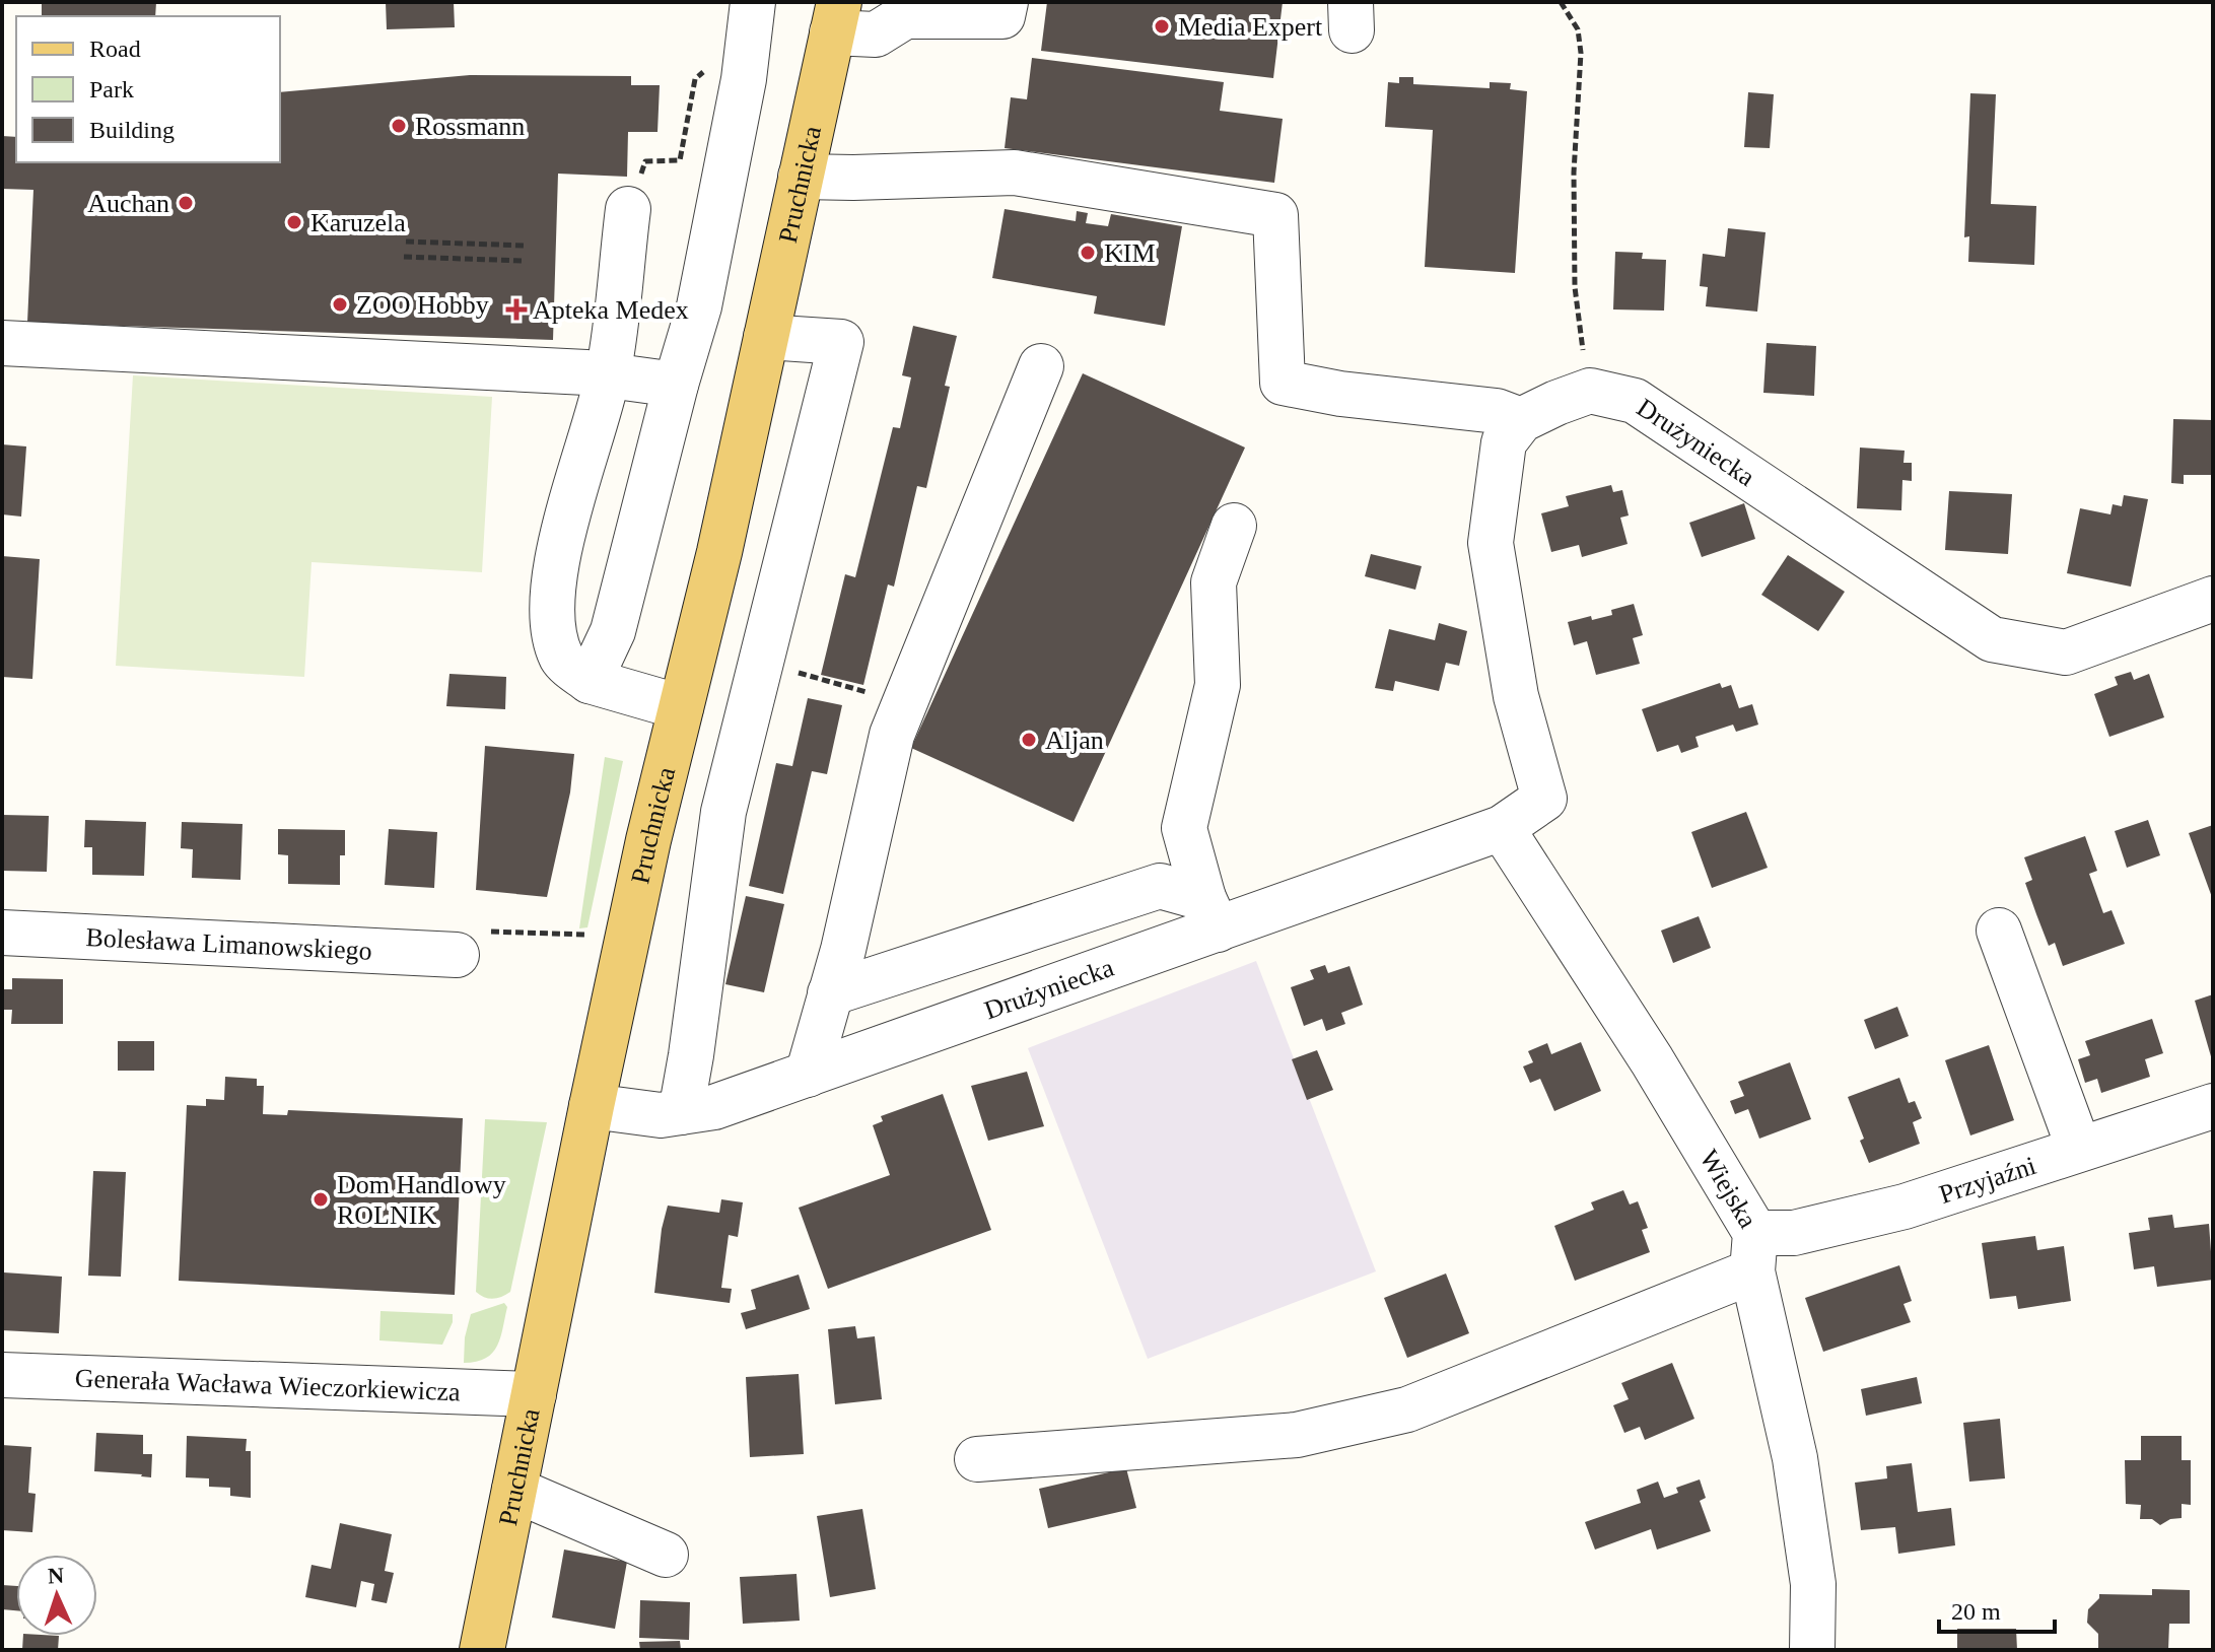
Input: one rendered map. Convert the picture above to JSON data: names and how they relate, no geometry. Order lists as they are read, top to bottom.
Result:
{
  "streets": {
    "main road": ["Pruchnicka"],
    "street": [
      "Drużyniecka",
      "Bolesława Limanowskiego",
      "Przyjaźni",
      "Wiejska",
      "Generała Wacława Wieczorkiewicza"
    ]
  },
  "crossings": [
    ["Pruchnicka", "Drużyniecka"],
    ["Pruchnicka", "Generała Wacława Wieczorkiewicza"],
    ["Drużyniecka", "Wiejska"],
    ["Przyjaźni", "Wiejska"]
  ],
  "places": {
    "other": [
      "Media Expert",
      "Rossmann",
      "Auchan",
      "Karuzela",
      "KIM",
      "ZOO Hobby",
      "Aljan",
      "Dom Handlowy ROLNIK"
    ],
    "health": ["Apteka Medex"]
  },
  "legend": ["Road", "Park", "Building"],
  "scale_bar": "20 m",
  "north": "top"
}
